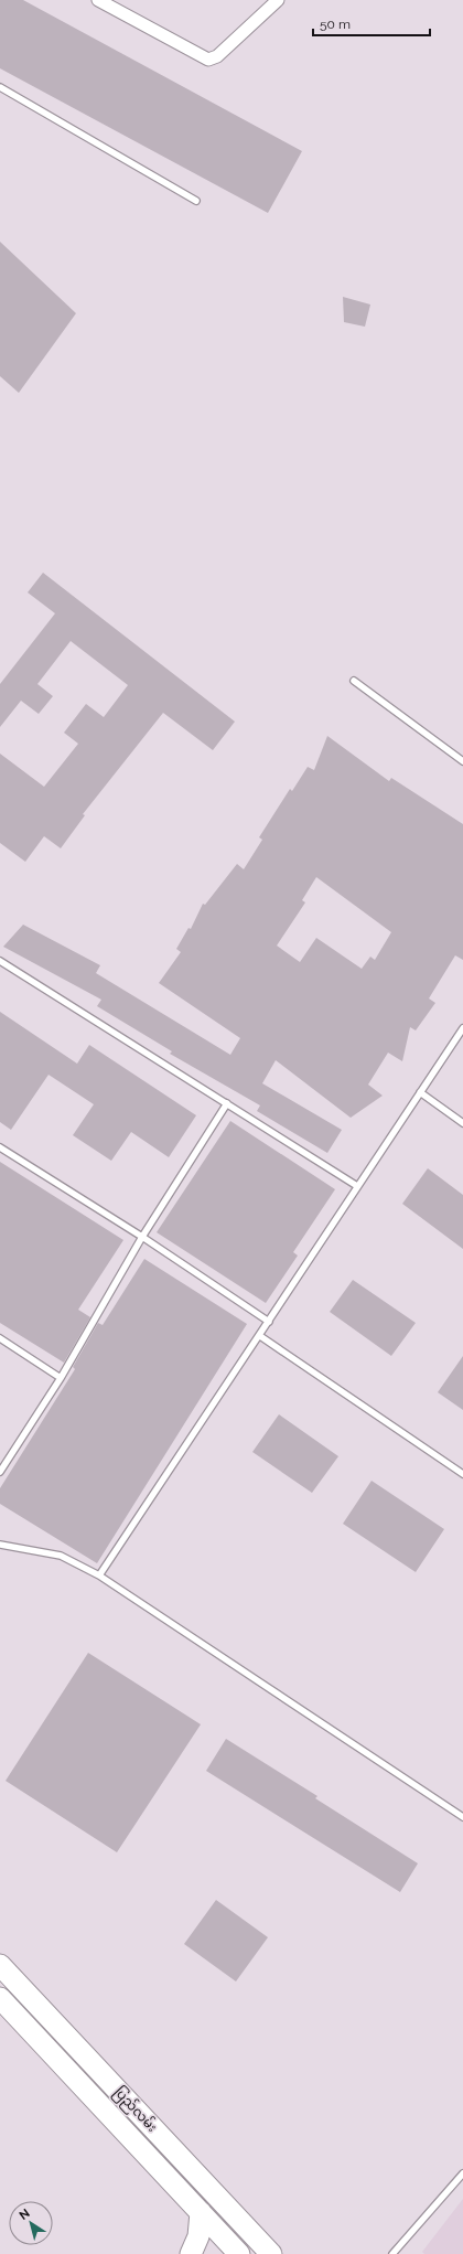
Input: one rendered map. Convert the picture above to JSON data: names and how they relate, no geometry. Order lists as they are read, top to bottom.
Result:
{
  "streets": {
    "highway": ["ပြည်လမ်း"]
  },
  "scale_bar": "50 m",
  "north": "top left"
}
